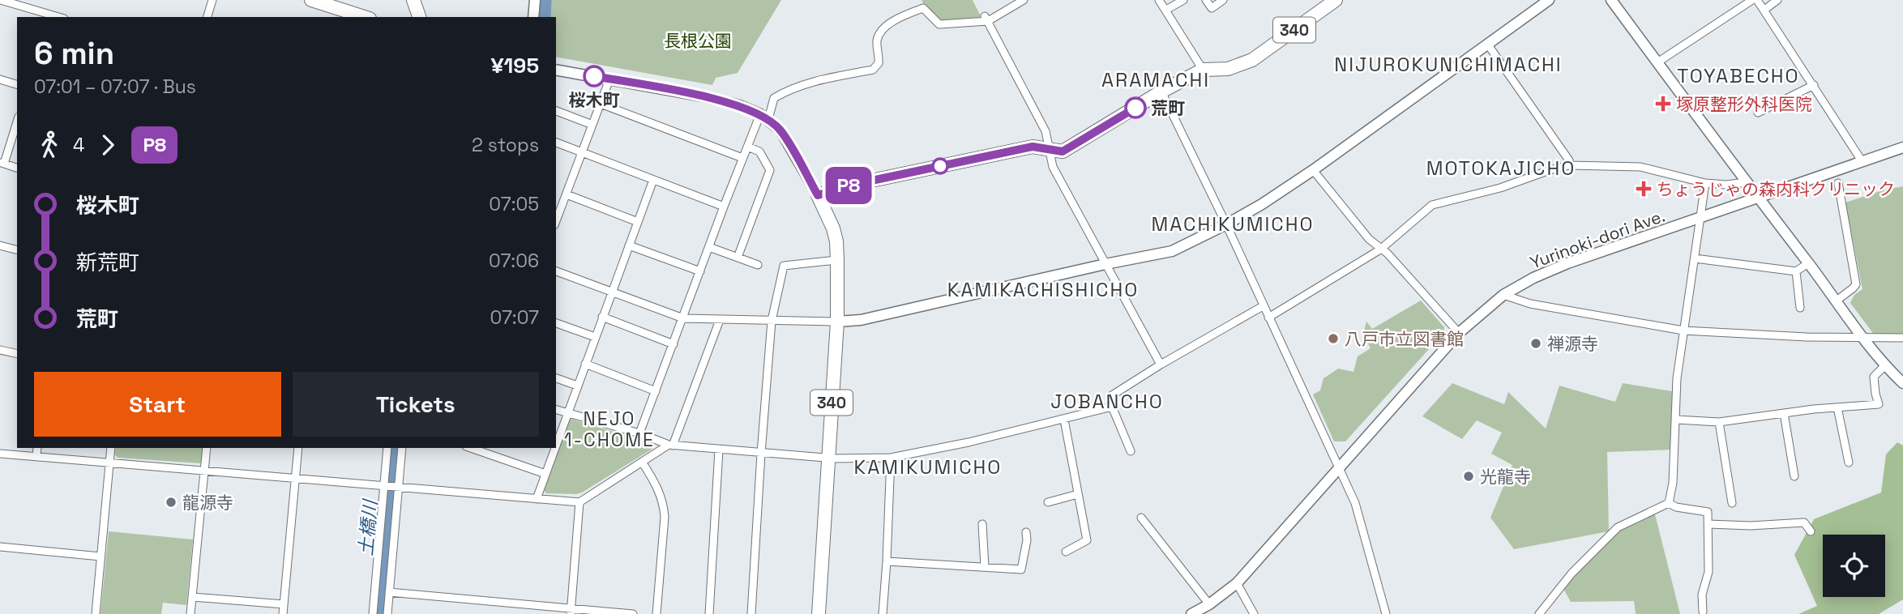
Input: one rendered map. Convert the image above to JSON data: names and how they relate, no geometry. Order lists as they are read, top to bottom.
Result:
{
  "streets": {
    "highway": ["340"],
    "street": ["Yurinoki-dori Ave."]
  },
  "districts": [
    "NIJUROKUNICHIMACHI",
    "TOYABECHO",
    "ARAMACHI",
    "MOTOKAJICHO",
    "MACHIKUMICHO",
    "KAMIKACHISHICHO",
    "JOBANCHO",
    "NEJO 1-CHOME",
    "KAMIKUMICHO"
  ],
  "water": ["土橋川"],
  "parks": ["長根公園"],
  "places": {
    "other": [
      "桜木町",
      "荒町",
      "八戸市立図書館",
      "禅源寺",
      "光龍寺",
      "龍源寺"
    ],
    "health": ["塚原整形外科医院", "ちょうじゃの森内科クリニック"]
  },
  "lines": ["bus line P8"],
  "page": {
    "on_map": "P8",
    "heading": ["6 min", "07:01 – 07:07 · Bus", "¥195"],
    "legs": ["4", "P8", "2 stops"],
    "list": [
      {
        "name": "桜木町",
        "value": "07:05"
      },
      {
        "name": "新荒町",
        "value": "07:06"
      },
      {
        "name": "荒町",
        "value": "07:07"
      }
    ],
    "buttons": ["Start", "Tickets"]
  }
}
